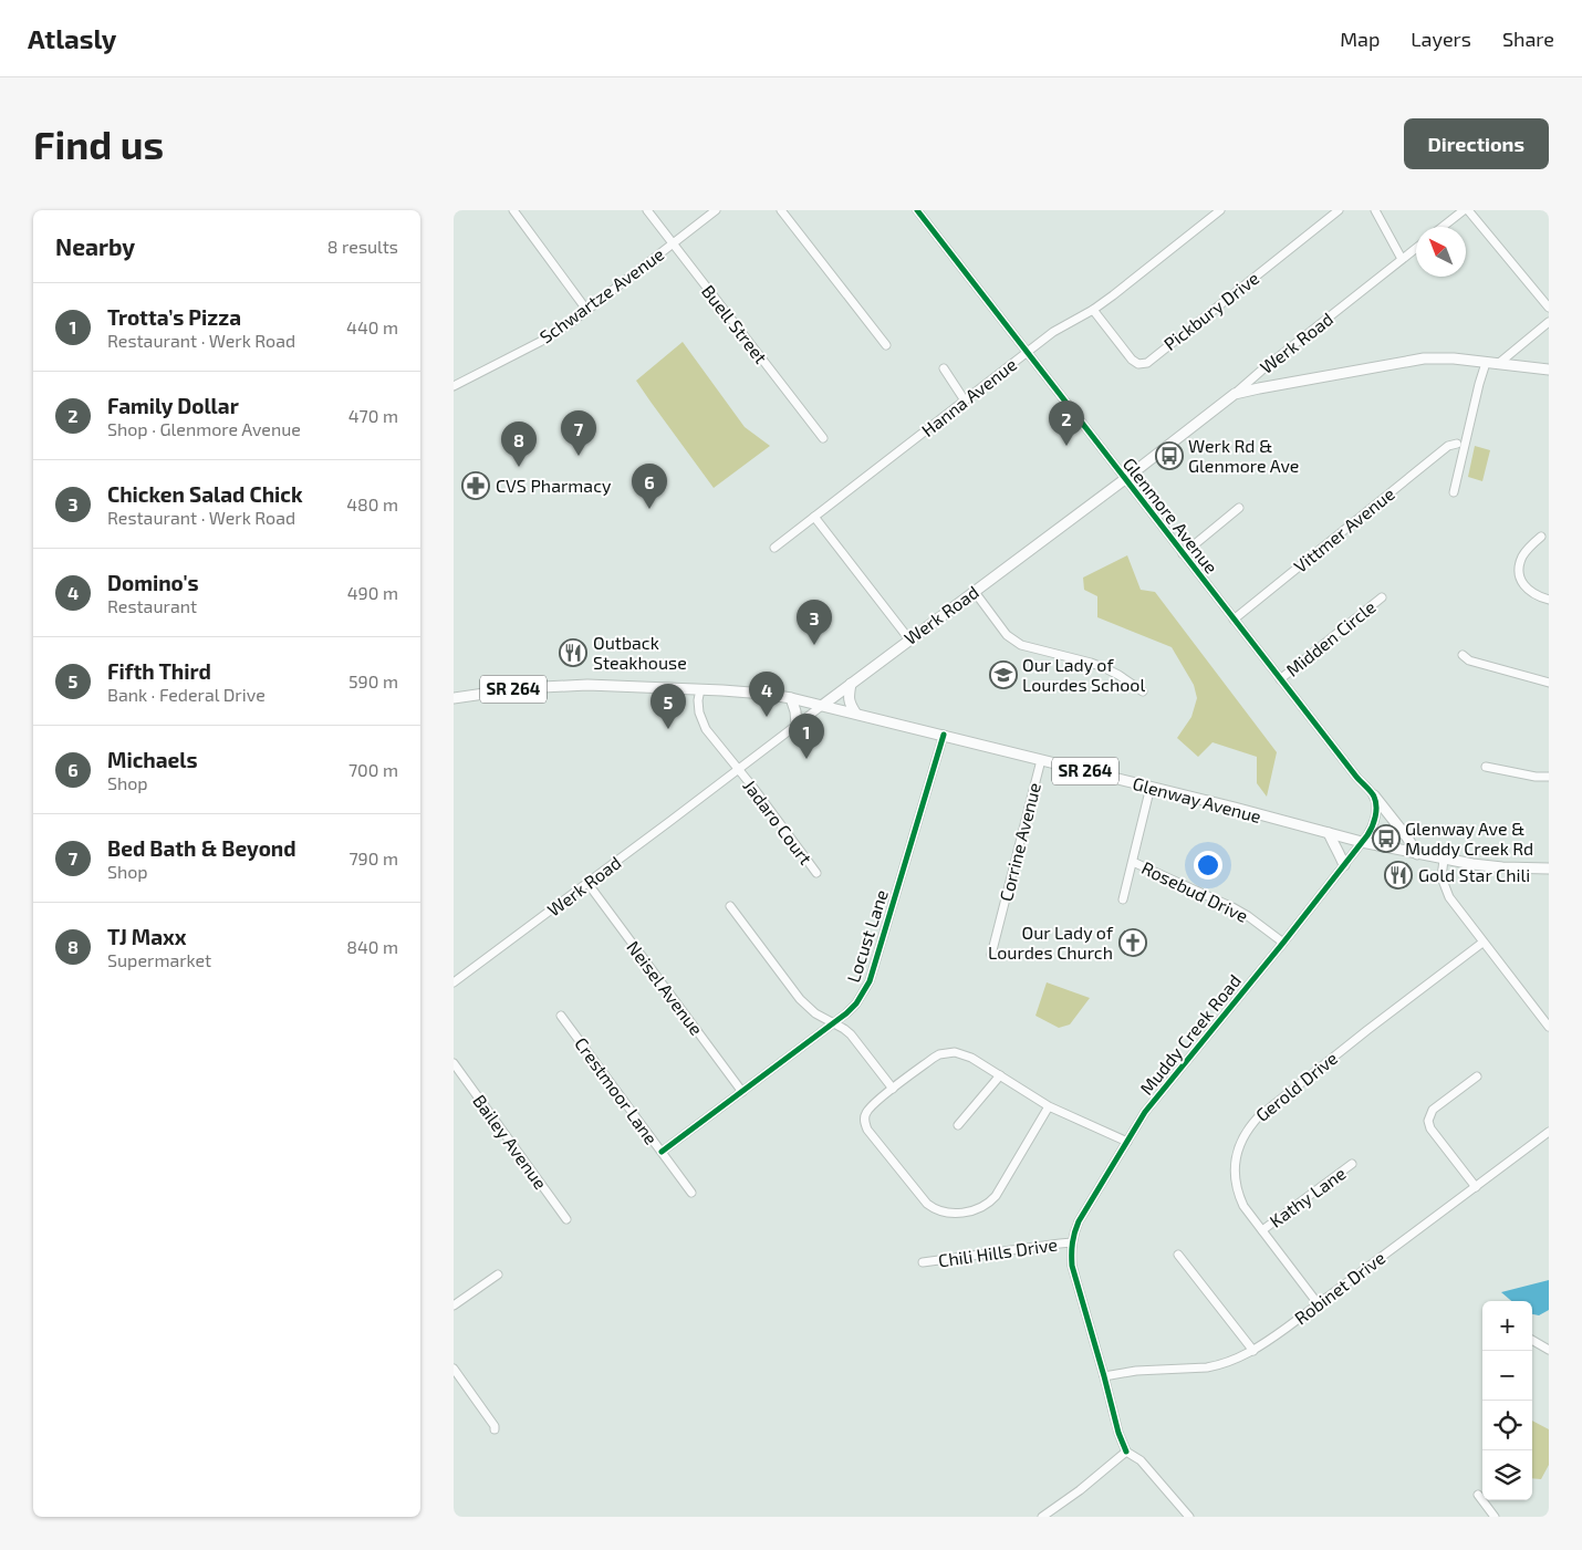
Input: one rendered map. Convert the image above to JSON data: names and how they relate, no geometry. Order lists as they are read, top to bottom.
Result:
{
  "streets": {
    "main road": ["Werk Road", "SR 264", "Glenway Avenue"],
    "street": [
      "Schwartze Avenue",
      "Pickbury Drive",
      "Buell Street",
      "Hanna Avenue",
      "Glenmore Avenue",
      "Vittmer Avenue",
      "Midden Circle",
      "Jadaro Court",
      "Corrine Avenue",
      "Rosebud Drive",
      "Locust Lane",
      "Neisel Avenue",
      "Muddy Creek Road",
      "Gerold Drive",
      "Crestmoor Lane",
      "Bailey Avenue",
      "Kathy Lane",
      "Chili Hills Drive",
      "Robinet Drive"
    ]
  },
  "crossings": [
    ["Schwartze Avenue", "Buell Street"],
    ["Pickbury Drive", "Hanna Avenue"],
    ["Werk Road", "Glenmore Avenue"],
    ["Werk Road", "Glenway Avenue"],
    ["Werk Road", "Jadaro Court"],
    ["Werk Road", "Neisel Avenue"],
    ["Hanna Avenue", "Glenmore Avenue"],
    ["Glenmore Avenue", "Vittmer Avenue"],
    ["Glenmore Avenue", "Midden Circle"],
    ["Glenway Avenue", "Jadaro Court"],
    ["Glenway Avenue", "Corrine Avenue"],
    ["Glenway Avenue", "Locust Lane"],
    ["Glenway Avenue", "Muddy Creek Road"],
    ["Rosebud Drive", "Muddy Creek Road"],
    ["Locust Lane", "Neisel Avenue"],
    ["Locust Lane", "Crestmoor Lane"],
    ["Muddy Creek Road", "Chili Hills Drive"],
    ["Muddy Creek Road", "Robinet Drive"],
    ["Gerold Drive", "Kathy Lane"],
    ["Gerold Drive", "Robinet Drive"]
  ],
  "places": {
    "bus stop": ["Werk Rd & Glenmore Ave", "Glenway Ave & Muddy Creek Rd"],
    "pharmacy": ["CVS Pharmacy"],
    "restaurant": ["Outback Steakhouse", "Gold Star Chili"],
    "school or university": ["Our Lady of Lourdes School"],
    "church": ["Our Lady of Lourdes Church"]
  },
  "north": "top left",
  "page": {
    "header": "Atlasly",
    "nav": ["Map", "Layers", "Share"],
    "buttons": "Directions",
    "title": "Find us",
    "heading": ["Nearby", "8 results"],
    "list": [
      {
        "mark": "1",
        "name": "Trotta’s Pizza",
        "note": "Restaurant · Werk Road",
        "value": "440 m"
      },
      {
        "mark": "2",
        "name": "Family Dollar",
        "note": "Shop · Glenmore Avenue",
        "value": "470 m"
      },
      {
        "mark": "3",
        "name": "Chicken Salad Chick",
        "note": "Restaurant · Werk Road",
        "value": "480 m"
      },
      {
        "mark": "4",
        "name": "Domino's",
        "note": "Restaurant",
        "value": "490 m"
      },
      {
        "mark": "5",
        "name": "Fifth Third",
        "note": "Bank · Federal Drive",
        "value": "590 m"
      },
      {
        "mark": "6",
        "name": "Michaels",
        "note": "Shop",
        "value": "700 m"
      },
      {
        "mark": "7",
        "name": "Bed Bath & Beyond",
        "note": "Shop",
        "value": "790 m"
      },
      {
        "mark": "8",
        "name": "TJ Maxx",
        "note": "Supermarket",
        "value": "840 m"
      }
    ],
    "pins": [
      "2",
      "7",
      "8",
      "6",
      "3",
      "4",
      "5",
      "1"
    ],
    "map_buttons": ["+", "−"]
  }
}
